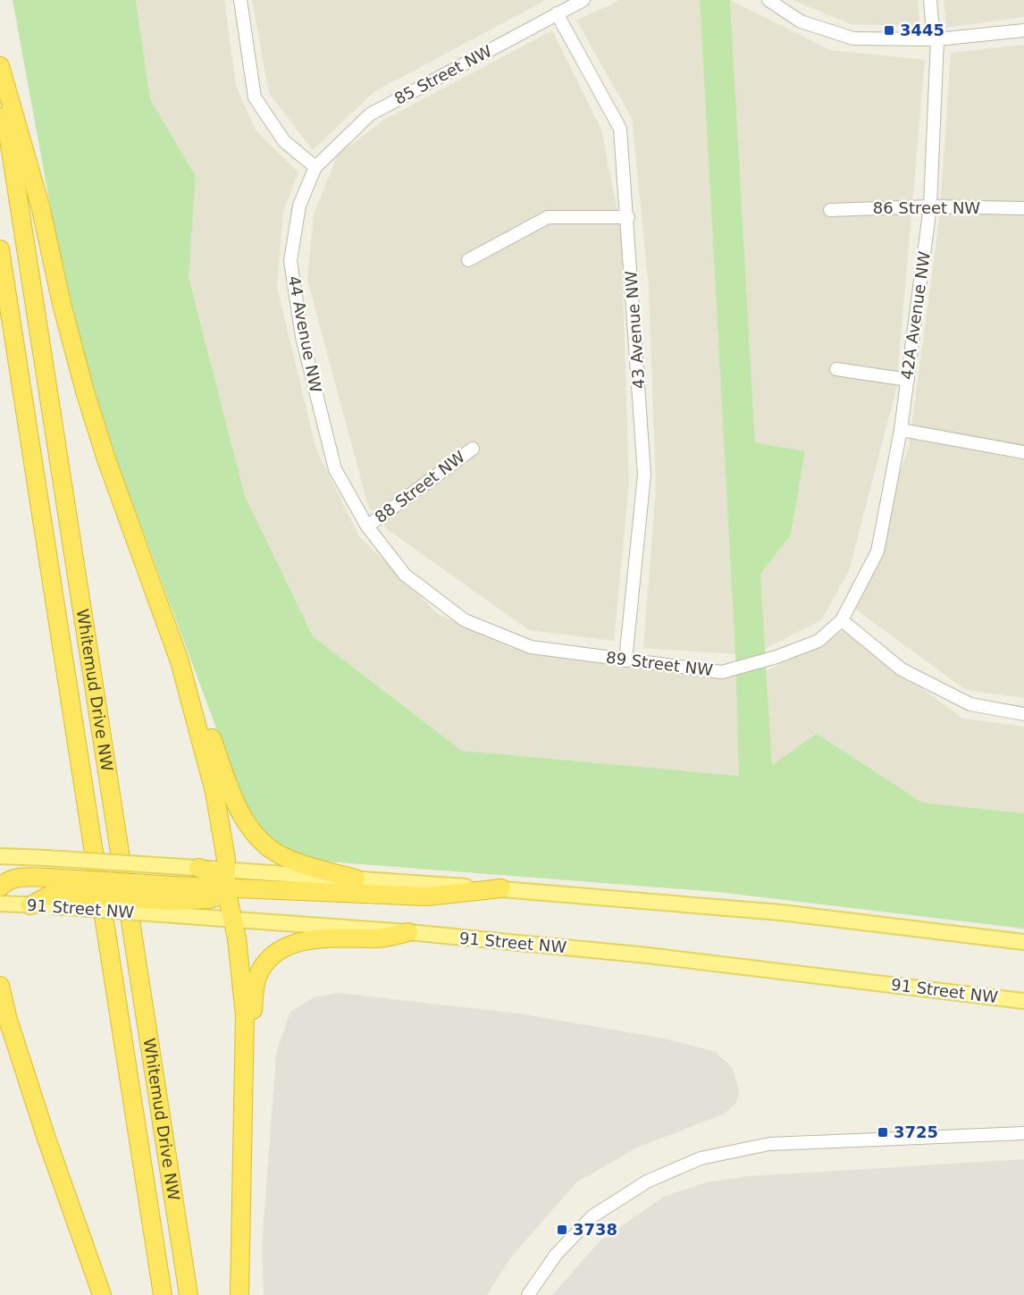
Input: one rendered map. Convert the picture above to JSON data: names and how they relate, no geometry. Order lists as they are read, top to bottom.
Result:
{
  "streets": {
    "highway": ["Whitemud Drive NW"],
    "main road": ["91 Street NW"],
    "street": [
      "85 Street NW",
      "86 Street NW",
      "42A Avenue NW",
      "43 Avenue NW",
      "44 Avenue NW",
      "88 Street NW",
      "89 Street NW"
    ]
  },
  "crossings": [
    ["85 Street NW", "43 Avenue NW"],
    ["85 Street NW", "44 Avenue NW"],
    ["86 Street NW", "42A Avenue NW"],
    ["42A Avenue NW", "89 Street NW"],
    ["43 Avenue NW", "89 Street NW"],
    ["44 Avenue NW", "88 Street NW"],
    ["44 Avenue NW", "89 Street NW"]
  ],
  "places": {
    "transit": ["3445", "3725", "3738"]
  }
}
